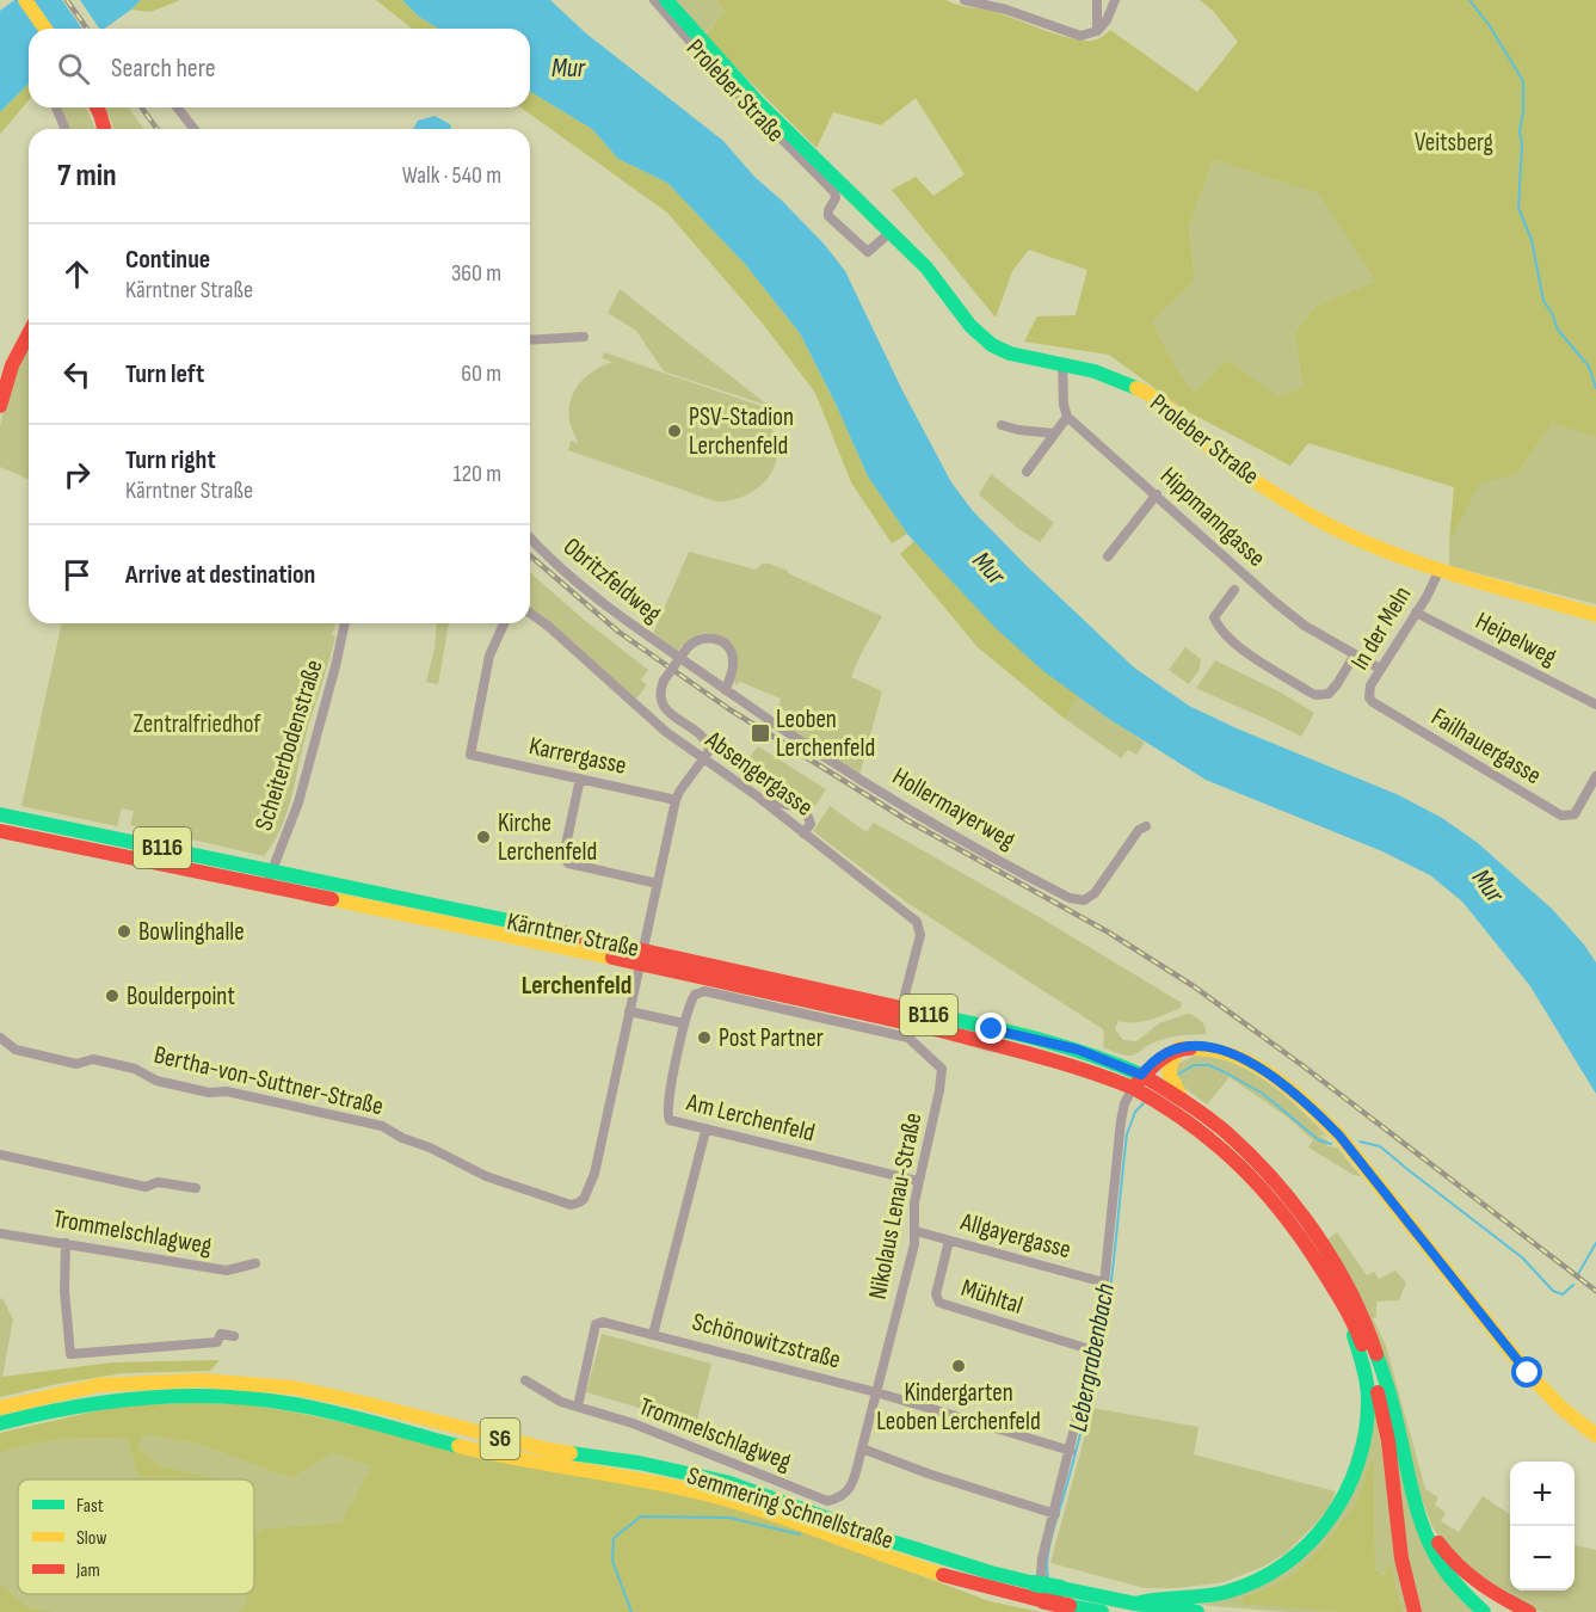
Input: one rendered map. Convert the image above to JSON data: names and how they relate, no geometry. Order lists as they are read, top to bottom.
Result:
{
  "streets": {
    "main road": [
      "Proleber Straße",
      "B116",
      "Kärntner Straße",
      "S6",
      "Semmering Schnellstraße"
    ],
    "street": [
      "Hippmanngasse",
      "Obritzfeldweg",
      "In der Meln",
      "Heipelweg",
      "Scheiterbodenstraße",
      "Failhauergasse",
      "Karrergasse",
      "Absengergasse",
      "Hollermayerweg",
      "Bertha-von-Suttner-Straße",
      "Am Lerchenfeld",
      "Nikolaus Lenau-Straße",
      "Trommelschlagweg",
      "Allgayergasse",
      "Mühltal",
      "Schönowitzstraße"
    ]
  },
  "crossings": [
    ["Proleber Straße", "In der Meln"],
    ["Hippmanngasse", "In der Meln"],
    ["Obritzfeldweg", "Hollermayerweg"],
    ["In der Meln", "Heipelweg"],
    ["In der Meln", "Failhauergasse"],
    ["Scheiterbodenstraße", "Kärntner Straße"],
    ["Am Lerchenfeld", "Nikolaus Lenau-Straße"],
    ["Am Lerchenfeld", "Schönowitzstraße"],
    ["Nikolaus Lenau-Straße", "Trommelschlagweg"],
    ["Nikolaus Lenau-Straße", "Allgayergasse"],
    ["Nikolaus Lenau-Straße", "Schönowitzstraße"],
    ["Allgayergasse", "Mühltal"]
  ],
  "districts": ["Lerchenfeld"],
  "water": ["Mur", "Lebergrabenbach"],
  "parks": ["Veitsberg", "Zentralfriedhof"],
  "places": {
    "other": [
      "PSV-Stadion Lerchenfeld",
      "Kirche Lerchenfeld",
      "Bowlinghalle",
      "Boulderpoint",
      "Post Partner",
      "Kindergarten Leoben Lerchenfeld"
    ],
    "transit": ["Leoben Lerchenfeld"]
  },
  "legend": ["Fast", "Slow", "Jam"],
  "page": {
    "search": "Search here",
    "heading": ["7 min", "Walk · 540 m"],
    "list": [
      ["Continue", "Kärntner Straße", "360 m"],
      ["Turn left", "60 m"],
      ["Turn right", "Kärntner Straße", "120 m"],
      "Arrive at destination"
    ],
    "map_buttons": ["+", "−"]
  }
}
